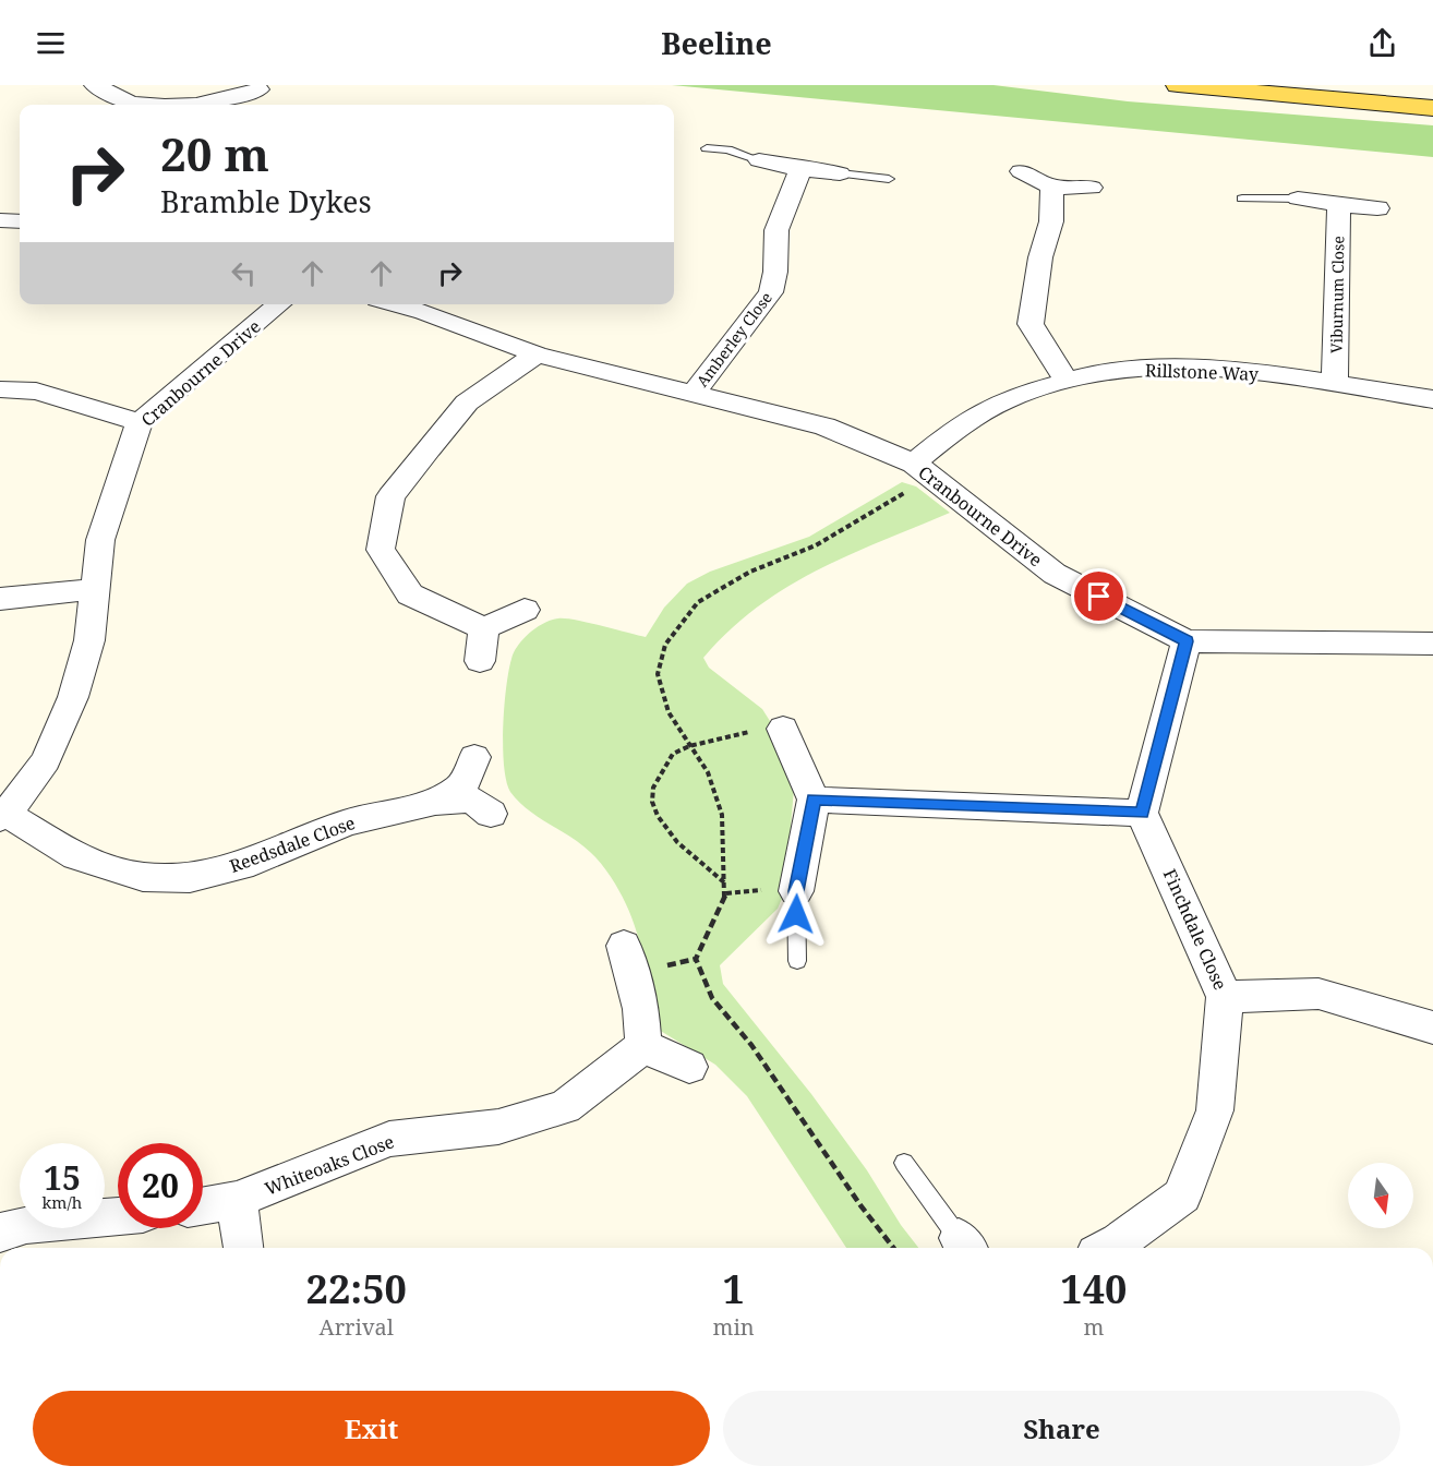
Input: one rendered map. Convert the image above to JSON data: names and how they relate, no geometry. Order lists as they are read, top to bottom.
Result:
{
  "streets": {
    "street": [
      "Viburnum Close",
      "Amberley Close",
      "Rillstone Way",
      "Cranbourne Drive",
      "Reedsdale Close",
      "Finchdale Close",
      "Whiteoaks Close"
    ]
  },
  "crossings": [
    ["Viburnum Close", "Rillstone Way"],
    ["Amberley Close", "Cranbourne Drive"],
    ["Rillstone Way", "Cranbourne Drive"],
    ["Cranbourne Drive", "Reedsdale Close"]
  ],
  "north": "bottom",
  "page": {
    "header": "Beeline",
    "turn": ["20 m", "Bramble Dykes"],
    "speed": "15 km/h",
    "limit": "20",
    "eta": [
      "22:50",
      "Arrival",
      "1",
      "min",
      "140",
      "m"
    ],
    "buttons": ["Exit", "Share"]
  }
}
